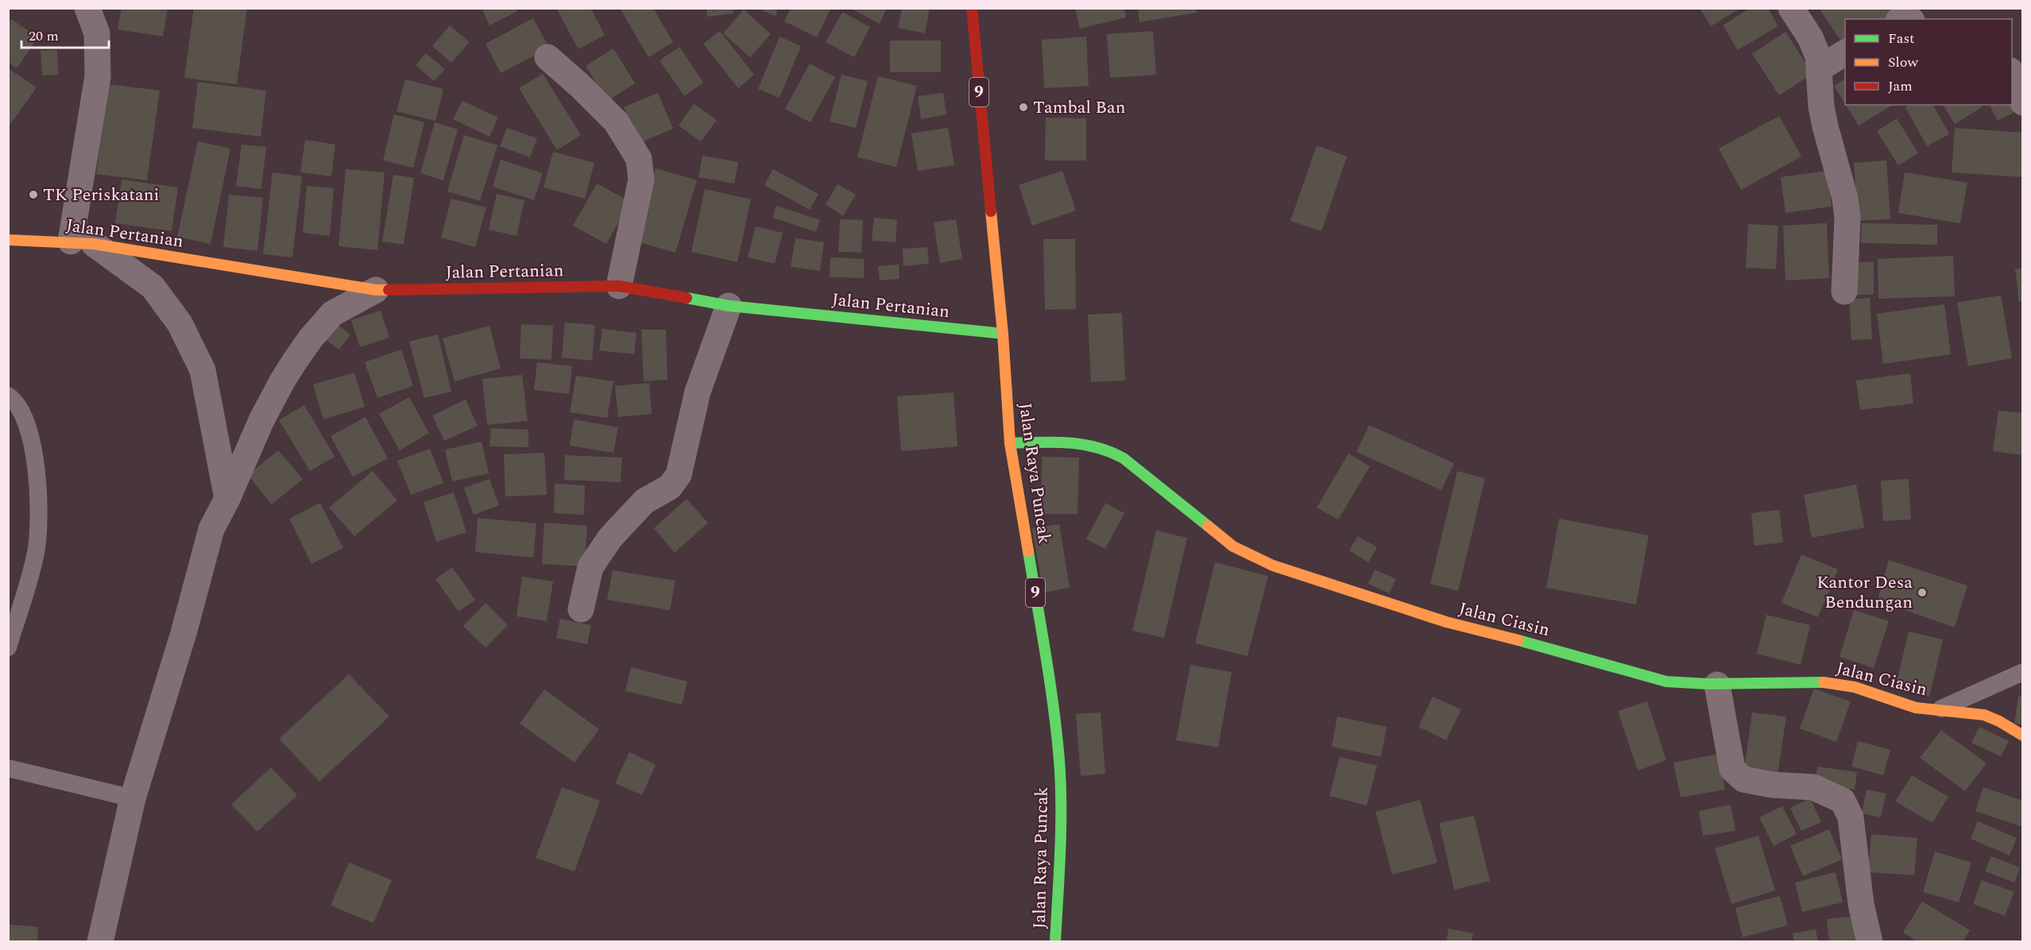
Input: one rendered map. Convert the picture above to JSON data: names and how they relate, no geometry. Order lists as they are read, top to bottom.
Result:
{
  "streets": {
    "main road": [
      "9",
      "Jalan Pertanian",
      "Jalan Raya Puncak",
      "Jalan Ciasin"
    ]
  },
  "crossings": [
    ["Jalan Pertanian", "Jalan Raya Puncak"],
    ["Jalan Raya Puncak", "Jalan Ciasin"]
  ],
  "places": ["Tambal Ban", "TK Periskatani", "Kantor Desa Bendungan"],
  "legend": ["Fast", "Slow", "Jam"],
  "scale_bar": "20 m"
}
